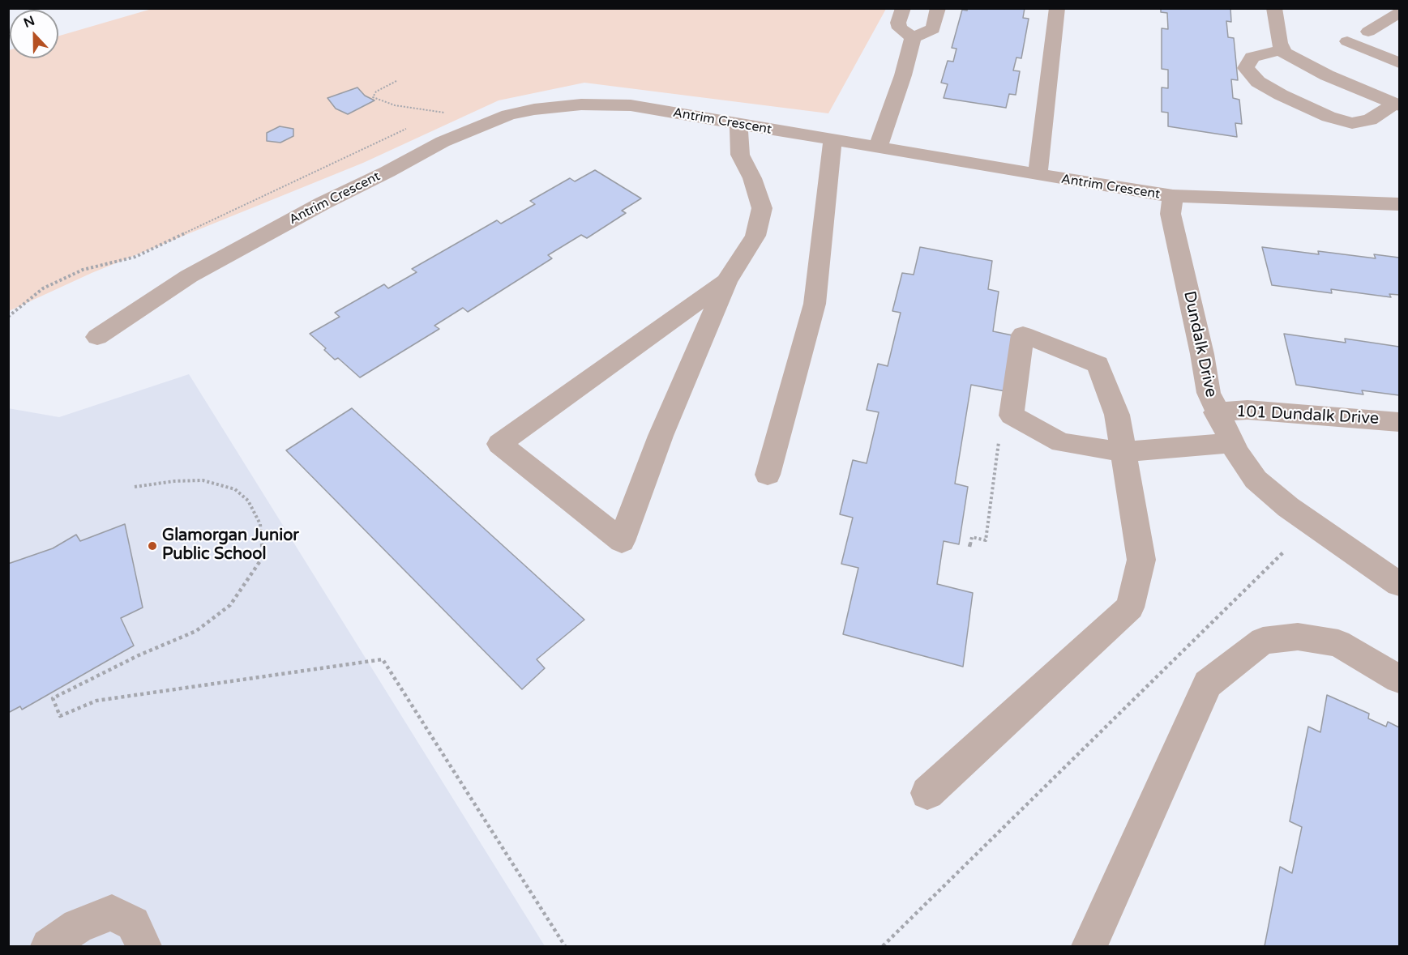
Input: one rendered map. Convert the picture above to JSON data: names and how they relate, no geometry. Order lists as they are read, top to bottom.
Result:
{
  "streets": {
    "street": ["Antrim Crescent", "Dundalk Drive", "101 Dundalk Drive"]
  },
  "crossings": [
    ["Antrim Crescent", "Dundalk Drive"],
    ["Dundalk Drive", "101 Dundalk Drive"]
  ],
  "places": ["Glamorgan Junior Public School"],
  "north": "top"
}
